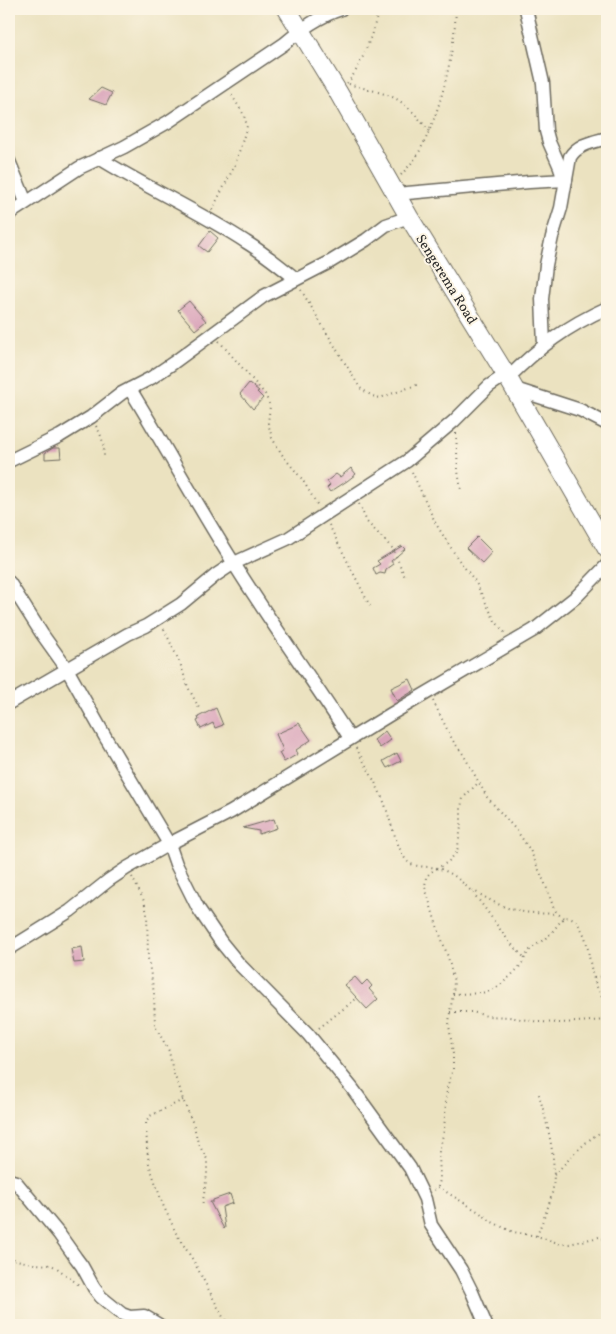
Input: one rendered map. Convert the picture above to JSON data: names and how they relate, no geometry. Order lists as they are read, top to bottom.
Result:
{
  "streets": {
    "main road": ["Sengerema Road"]
  }
}
